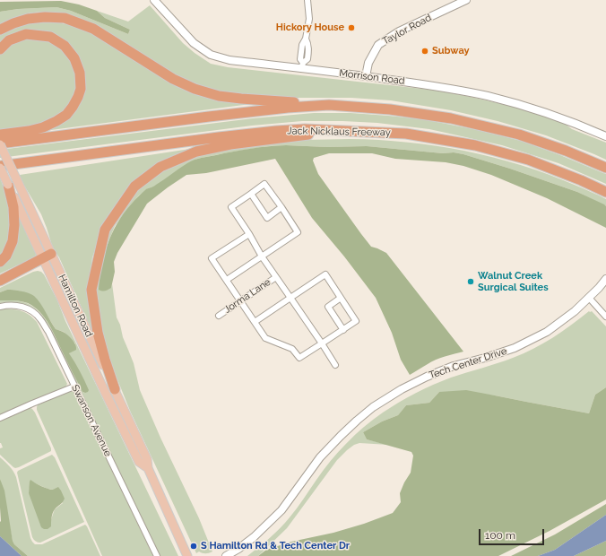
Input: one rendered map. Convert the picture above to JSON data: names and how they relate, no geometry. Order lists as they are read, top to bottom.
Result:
{
  "streets": {
    "highway": ["Jack Nicklaus Freeway"],
    "main road": [
      "Taylor Road",
      "Morrison Road",
      "Hamilton Road",
      "Tech Center Drive"
    ],
    "street": ["Jorma Lane", "Swanson Avenue"]
  },
  "crossings": [
    ["Taylor Road", "Morrison Road"],
    ["Jack Nicklaus Freeway", "Hamilton Road"]
  ],
  "places": [
    "Hickory House",
    "Subway",
    "Walnut Creek Surgical Suites",
    "S Hamilton Rd & Tech Center Dr"
  ],
  "scale_bar": "100 m"
}
